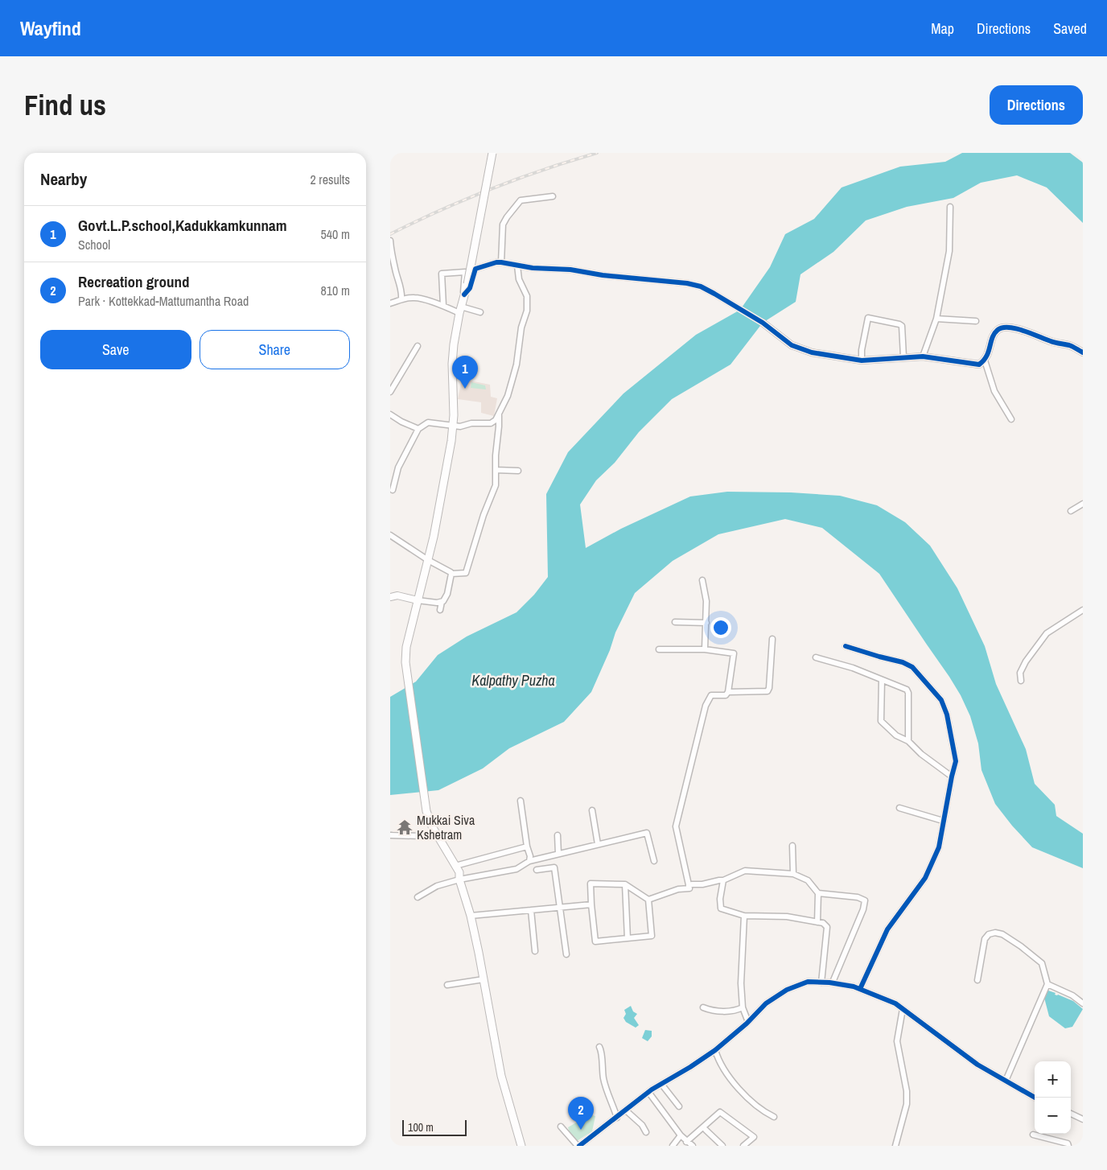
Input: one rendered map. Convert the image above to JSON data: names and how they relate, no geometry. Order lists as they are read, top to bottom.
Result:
{
  "water": ["Kalpathy Puzha"],
  "places": {
    "temple": ["Mukkai Siva Kshetram"]
  },
  "scale_bar": "100 m",
  "page": {
    "header": "Wayfind",
    "nav": ["Map", "Directions", "Saved"],
    "buttons": [
      "Directions",
      ["Save", "Share"]
    ],
    "title": "Find us",
    "heading": ["Nearby", "2 results"],
    "list": [
      {
        "mark": "1",
        "name": "Govt.L.P.school,Kadukkamkunnam",
        "note": "School",
        "value": "540 m"
      },
      {
        "mark": "2",
        "name": "Recreation ground",
        "note": "Park · Kottekkad-Mattumantha Road",
        "value": "810 m"
      }
    ],
    "pins": ["1", "2"],
    "map_buttons": ["+", "−"],
    "scale": "100 m"
  }
}
